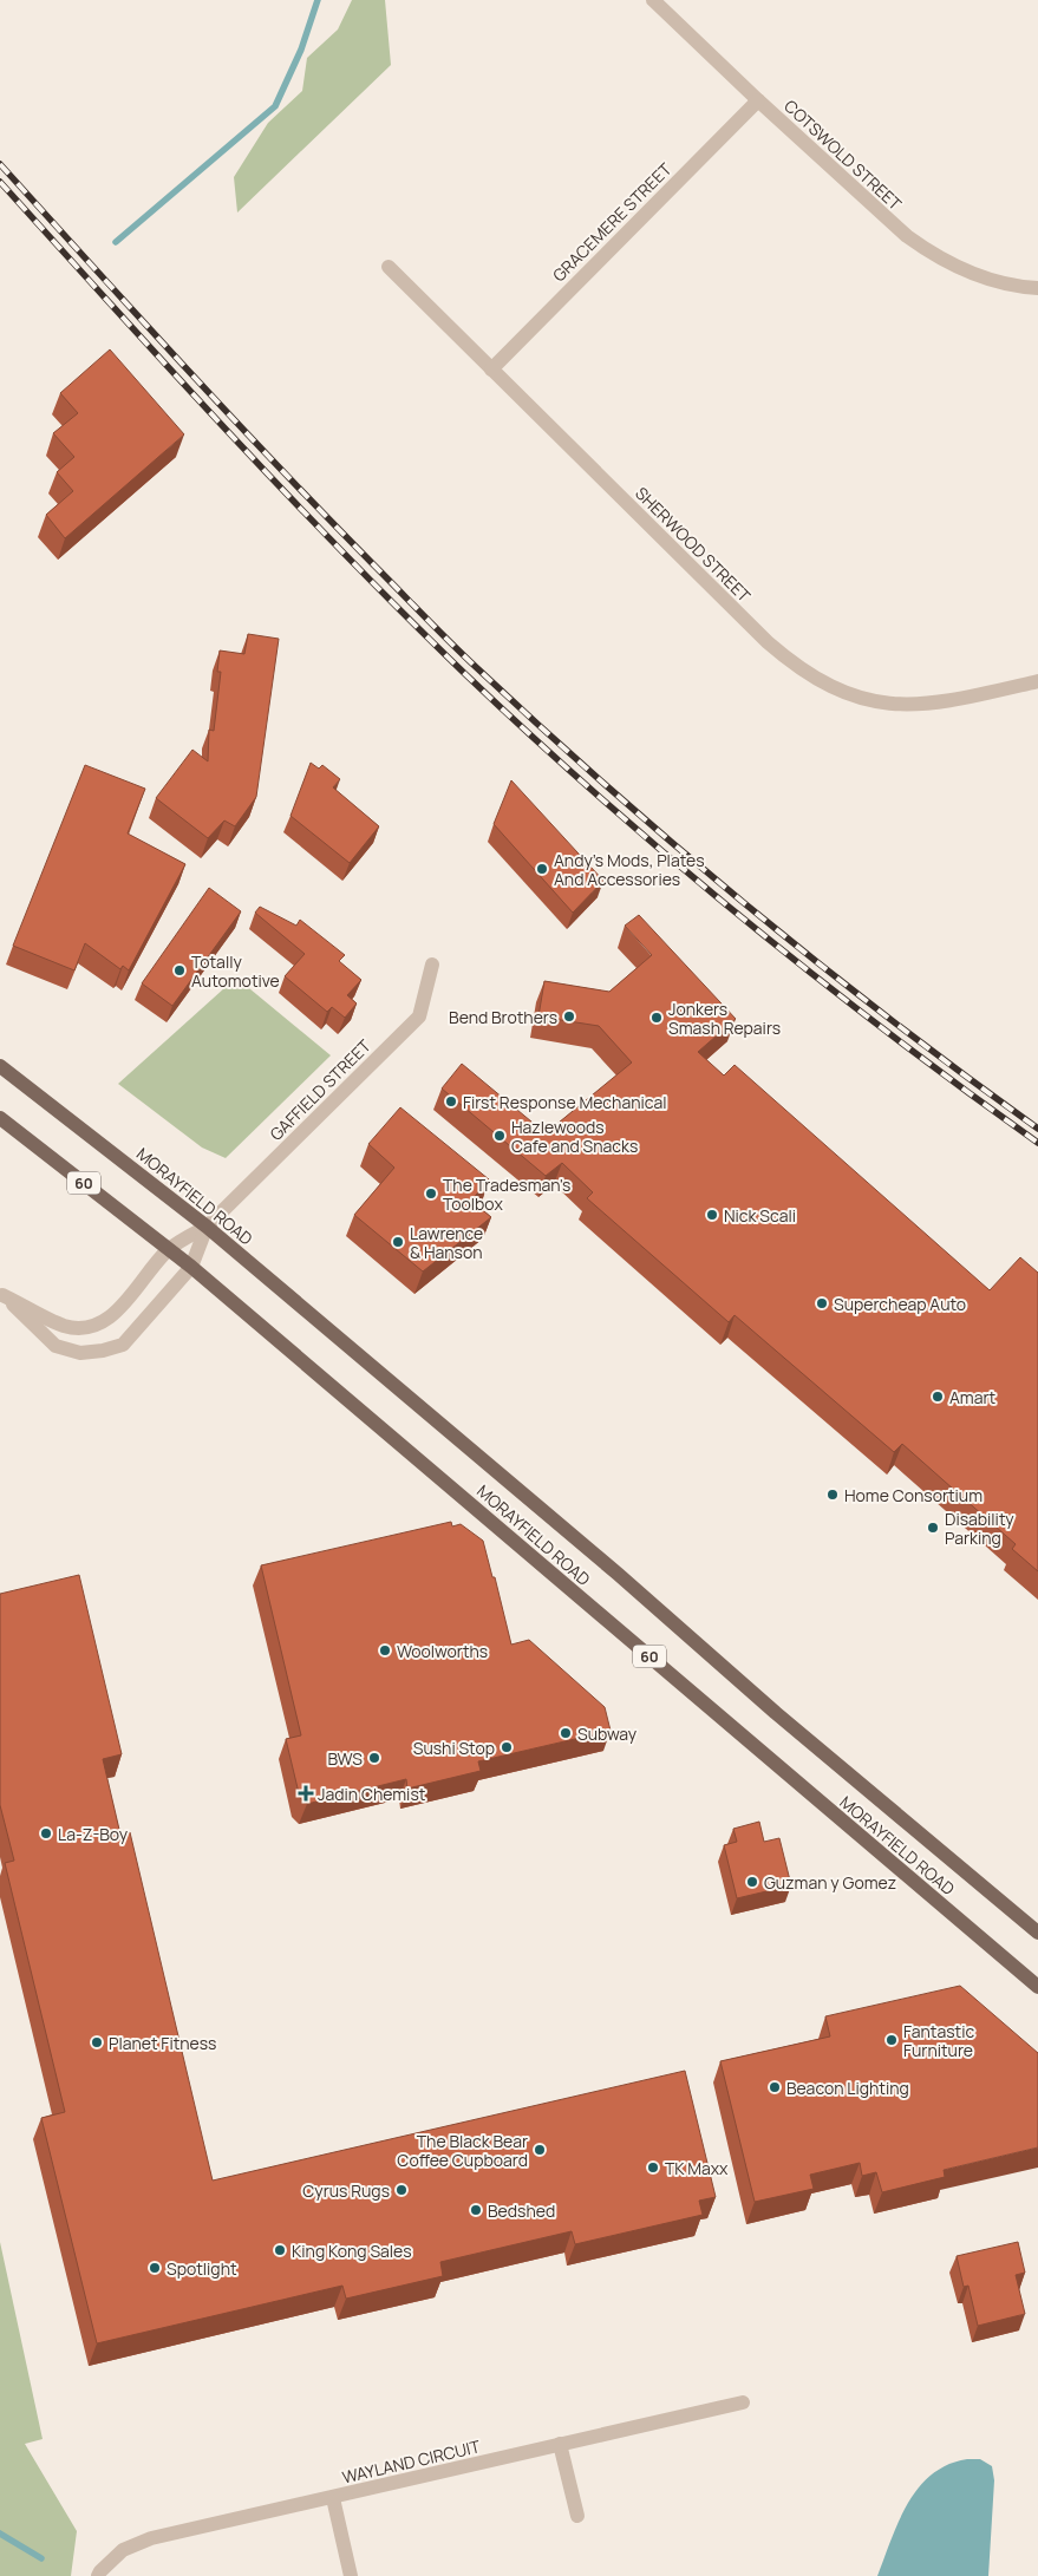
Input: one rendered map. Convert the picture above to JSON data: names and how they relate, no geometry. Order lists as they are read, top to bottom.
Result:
{
  "streets": {
    "main road": ["60", "MORAYFIELD ROAD"],
    "street": [
      "COTSWOLD STREET",
      "GRACEMERE STREET",
      "SHERWOOD STREET",
      "GAFFIELD STREET",
      "WAYLAND CIRCUIT"
    ]
  },
  "crossings": [
    ["COTSWOLD STREET", "GRACEMERE STREET"],
    ["GRACEMERE STREET", "SHERWOOD STREET"],
    ["GAFFIELD STREET", "MORAYFIELD ROAD"]
  ],
  "places": {
    "other": [
      "Andy's Mods, Plates And Accessories",
      "Totally Automotive",
      "Bend Brothers",
      "Jonkers Smash Repairs",
      "First Response Mechanical",
      "Hazlewoods Cafe and Snacks",
      "The Tradesman's Toolbox",
      "Nick Scali",
      "Lawrence & Hanson",
      "Supercheap Auto",
      "Amart",
      "Home Consortium",
      "Disability Parking",
      "Woolworths",
      "Subway",
      "Sushi Stop",
      "BWS",
      "La-Z-Boy",
      "Guzman y Gomez",
      "Fantastic Furniture",
      "Planet Fitness",
      "Beacon Lighting",
      "The Black Bear Coffee Cupboard",
      "TK Maxx",
      "Cyrus Rugs",
      "Bedshed",
      "King Kong Sales",
      "Spotlight"
    ],
    "health": ["Jadin Chemist"]
  }
}
